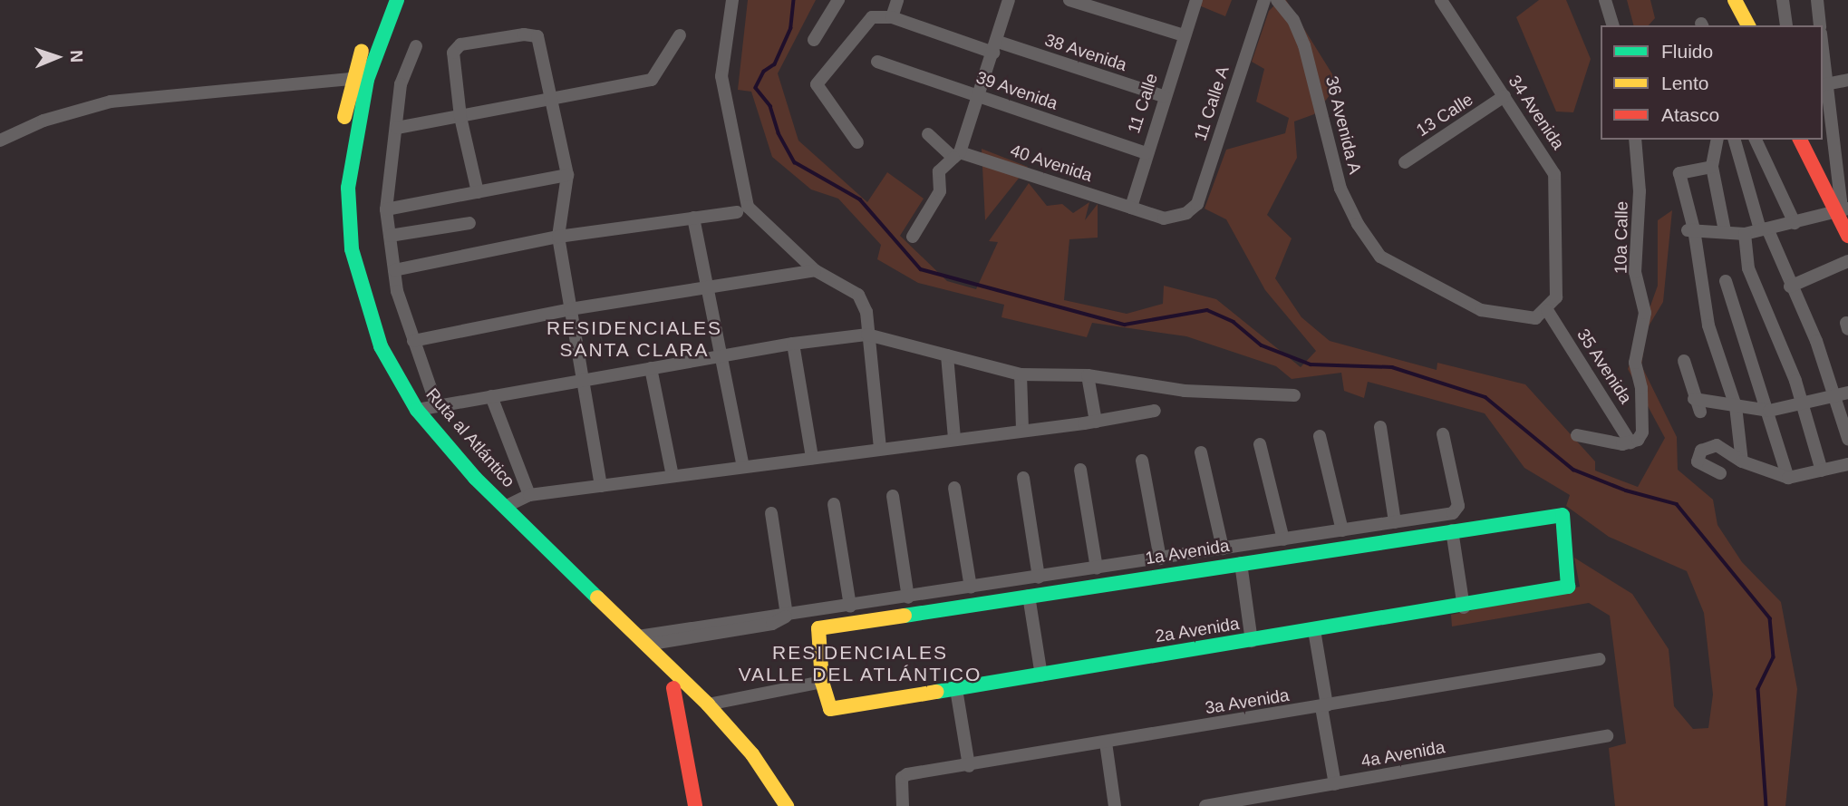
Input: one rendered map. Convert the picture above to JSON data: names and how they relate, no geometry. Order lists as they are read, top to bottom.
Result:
{
  "streets": {
    "main road": ["Ruta al Atlántico", "1a Avenida", "2a Avenida"],
    "street": [
      "38 Avenida",
      "39 Avenida",
      "11 Calle",
      "11 Calle A",
      "34 Avenida",
      "13 Calle",
      "36 Avenida A",
      "40 Avenida",
      "10a Calle",
      "35 Avenida",
      "3a Avenida",
      "4a Avenida"
    ]
  },
  "crossings": [
    ["38 Avenida", "11 Calle"],
    ["39 Avenida", "11 Calle"],
    ["11 Calle", "40 Avenida"],
    ["11 Calle A", "40 Avenida"],
    ["34 Avenida", "13 Calle"],
    ["34 Avenida", "36 Avenida A"],
    ["34 Avenida", "35 Avenida"],
    ["36 Avenida A", "35 Avenida"],
    ["10a Calle", "35 Avenida"],
    ["1a Avenida", "2a Avenida"]
  ],
  "districts": ["RESIDENCIALES SANTA CLARA", "RESIDENCIALES VALLE DEL ATLÁNTICO"],
  "legend": ["Fluido", "Lento", "Atasco"],
  "north": "right"
}
